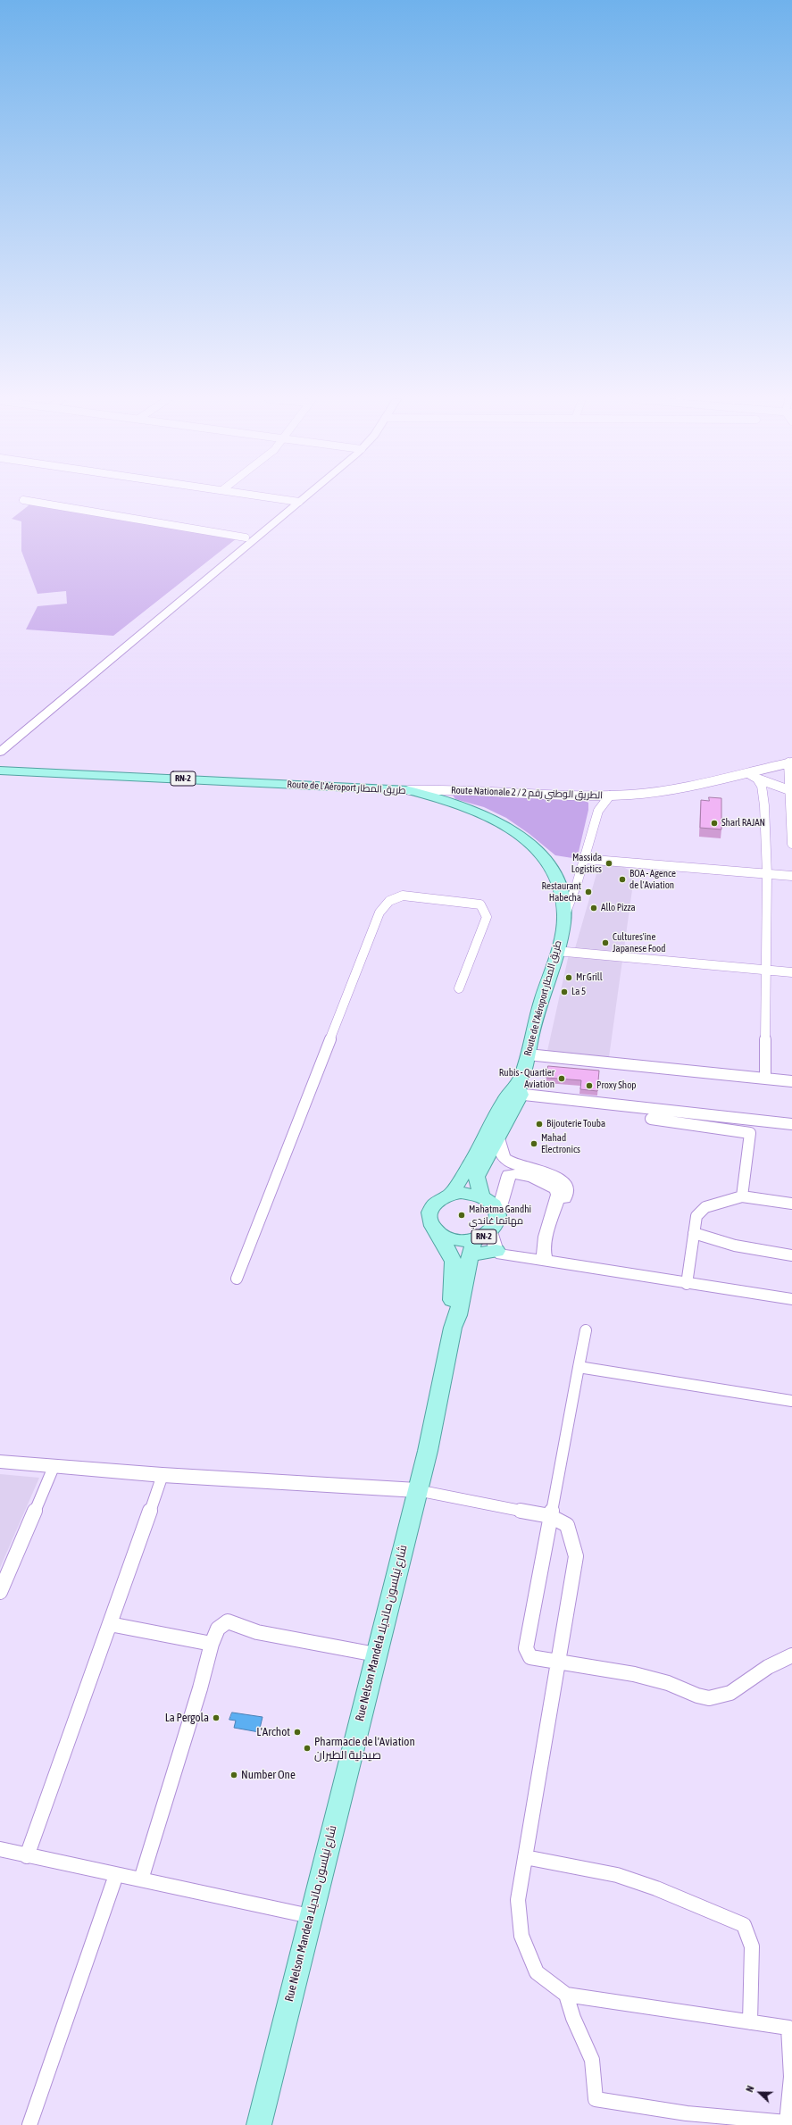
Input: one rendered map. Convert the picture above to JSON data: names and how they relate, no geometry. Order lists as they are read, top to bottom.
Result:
{
  "streets": {
    "main road": ["RN-2", "Route de l'Aéroport طريق المطار", "Rue Nelson Mandela شارع نيلسون مانديلا"],
    "street": ["Route Nationale 2 / الطريق الوطني رقم 2"]
  },
  "crossings": [
    ["RN-2", "Route de l'Aéroport طريق المطار"],
    ["RN-2", "Rue Nelson Mandela شارع نيلسون مانديلا"],
    ["Route de l'Aéroport طريق المطار", "Route Nationale 2 / الطريق الوطني رقم 2"],
    ["Route de l'Aéroport طريق المطار", "Rue Nelson Mandela شارع نيلسون مانديلا"]
  ],
  "places": [
    "Sharl RAJAN",
    "Massida Logistics",
    "BOA - Agence de l'Aviation",
    "Restaurant Habecha",
    "Allo Pizza",
    "Cultures'ine Japanese Food",
    "Mr Grill",
    "La 5",
    "Rubis - Quartier Aviation",
    "Proxy Shop",
    "Bijouterie Touba",
    "Mahad Electronics",
    "Mahatma Gandhi مهاتما غاندي",
    "La Pergola",
    "L'Archot",
    "Pharmacie de l'Aviation صيدلية الطيران",
    "Number One"
  ],
  "north": "left"
}
